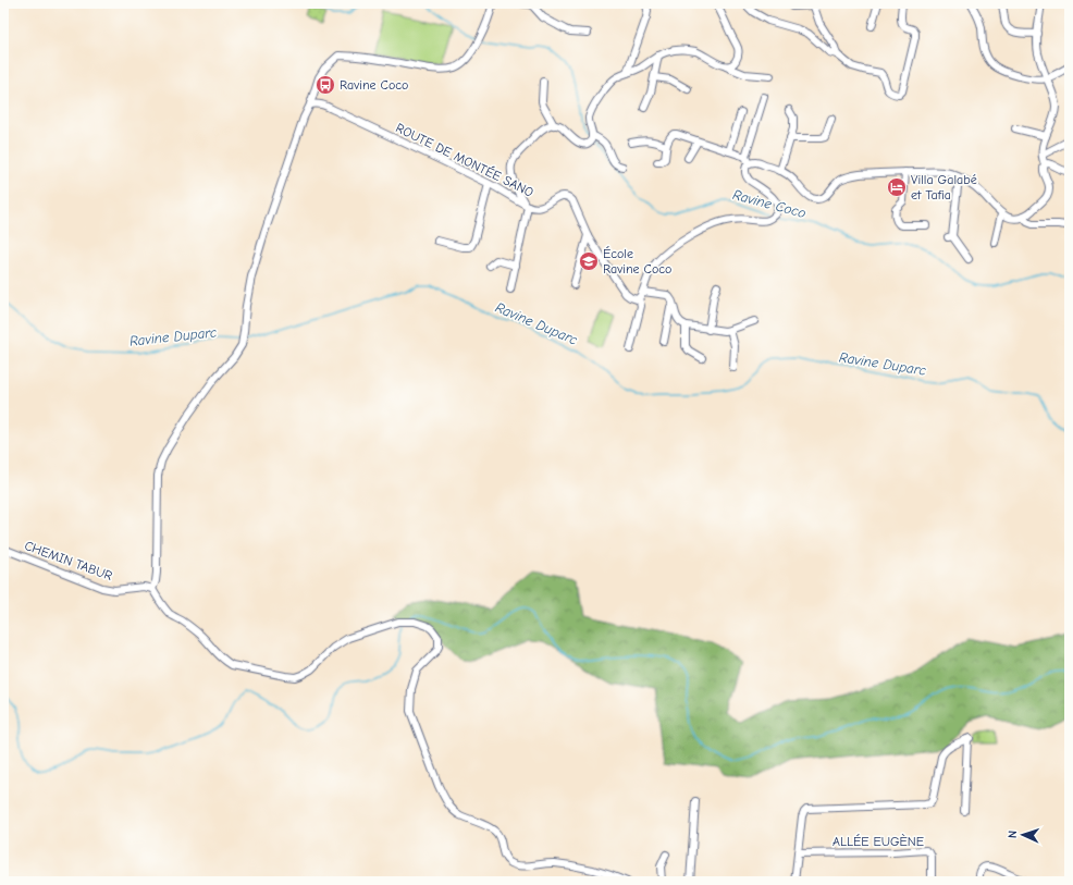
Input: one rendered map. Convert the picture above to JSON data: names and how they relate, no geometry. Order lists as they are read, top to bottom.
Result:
{
  "streets": {
    "street": ["ROUTE DE MONTÉE SANO", "CHEMIN TABUR", "ALLÉE EUGÈNE"]
  },
  "water": ["Ravine Coco", "Ravine Duparc"],
  "places": {
    "bus stop": ["Ravine Coco"],
    "hotel": ["Villa Galabé et Tafia"],
    "school or university": ["École Ravine Coco"]
  },
  "north": "left"
}
